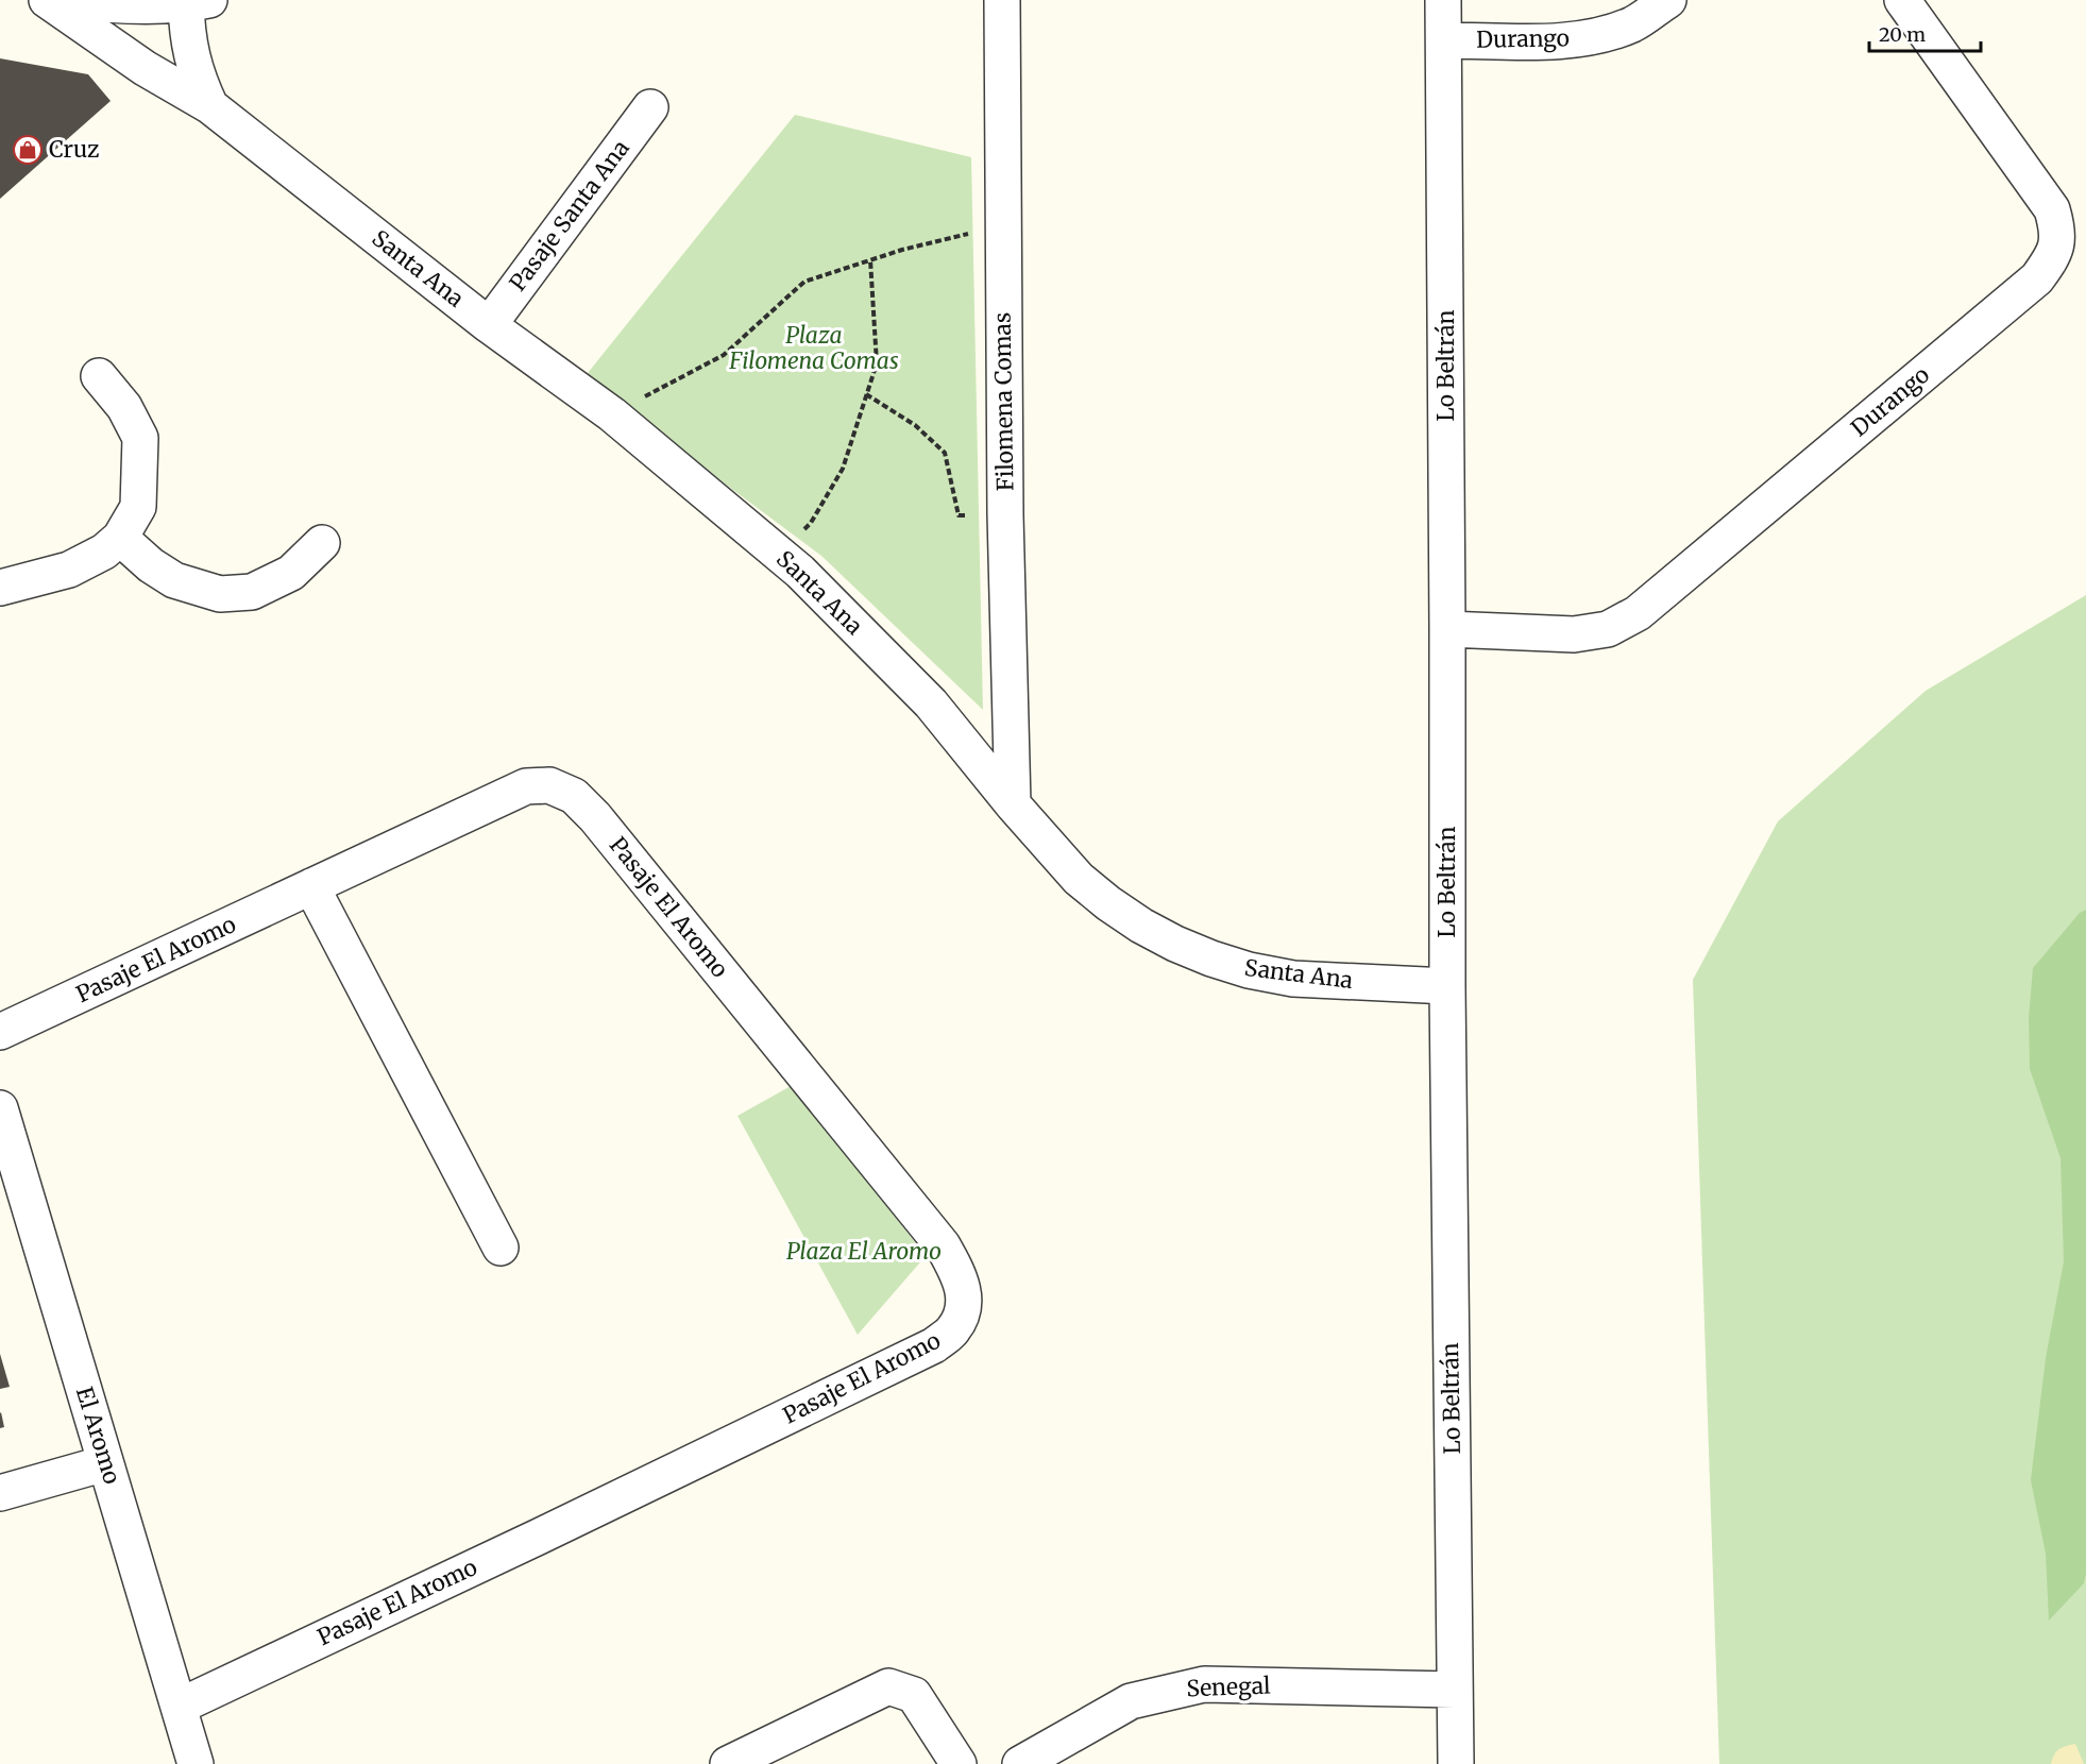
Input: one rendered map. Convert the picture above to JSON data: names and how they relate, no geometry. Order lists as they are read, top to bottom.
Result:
{
  "streets": {
    "street": [
      "Durango",
      "Pasaje Santa Ana",
      "Santa Ana",
      "Lo Beltrán",
      "Filomena Comas",
      "Pasaje El Aromo",
      "El Aromo",
      "Senegal"
    ]
  },
  "crossings": [
    ["Durango", "Lo Beltrán"],
    ["Pasaje Santa Ana", "Santa Ana"],
    ["Santa Ana", "Lo Beltrán"],
    ["Santa Ana", "Filomena Comas"],
    ["Lo Beltrán", "Senegal"],
    ["Pasaje El Aromo", "El Aromo"]
  ],
  "parks": ["Plaza Filomena Comas", "Plaza El Aromo"],
  "places": {
    "shop": ["Cruz"]
  },
  "scale_bar": "20 m"
}
